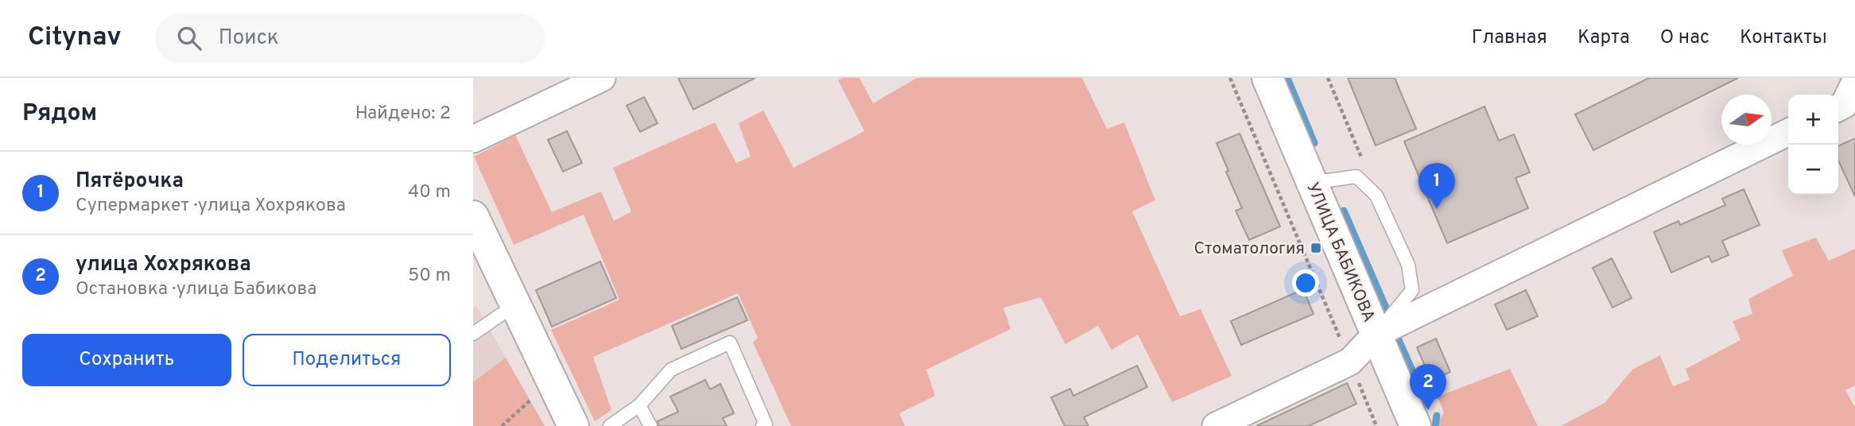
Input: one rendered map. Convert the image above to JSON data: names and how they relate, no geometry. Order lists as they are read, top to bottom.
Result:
{
  "streets": {
    "main road": ["УЛИЦА БАБИКОВА"]
  },
  "places": {
    "transit": ["Стоматология"]
  },
  "north": "right",
  "page": {
    "header": "Citynav",
    "search": "Поиск",
    "nav": [
      "Главная",
      "Карта",
      "О нас",
      "Контакты"
    ],
    "heading": ["Рядом", "Найдено: 2"],
    "map_buttons": ["+", "−"],
    "list": [
      {
        "mark": "1",
        "name": "Пятёрочка",
        "note": "Супермаркет · улица Хохрякова",
        "value": "40 m"
      },
      {
        "mark": "2",
        "name": "улица Хохрякова",
        "note": "Остановка · улица Бабикова",
        "value": "50 m"
      }
    ],
    "pins": ["1", "2"],
    "buttons": ["Сохранить", "Поделиться"]
  }
}
